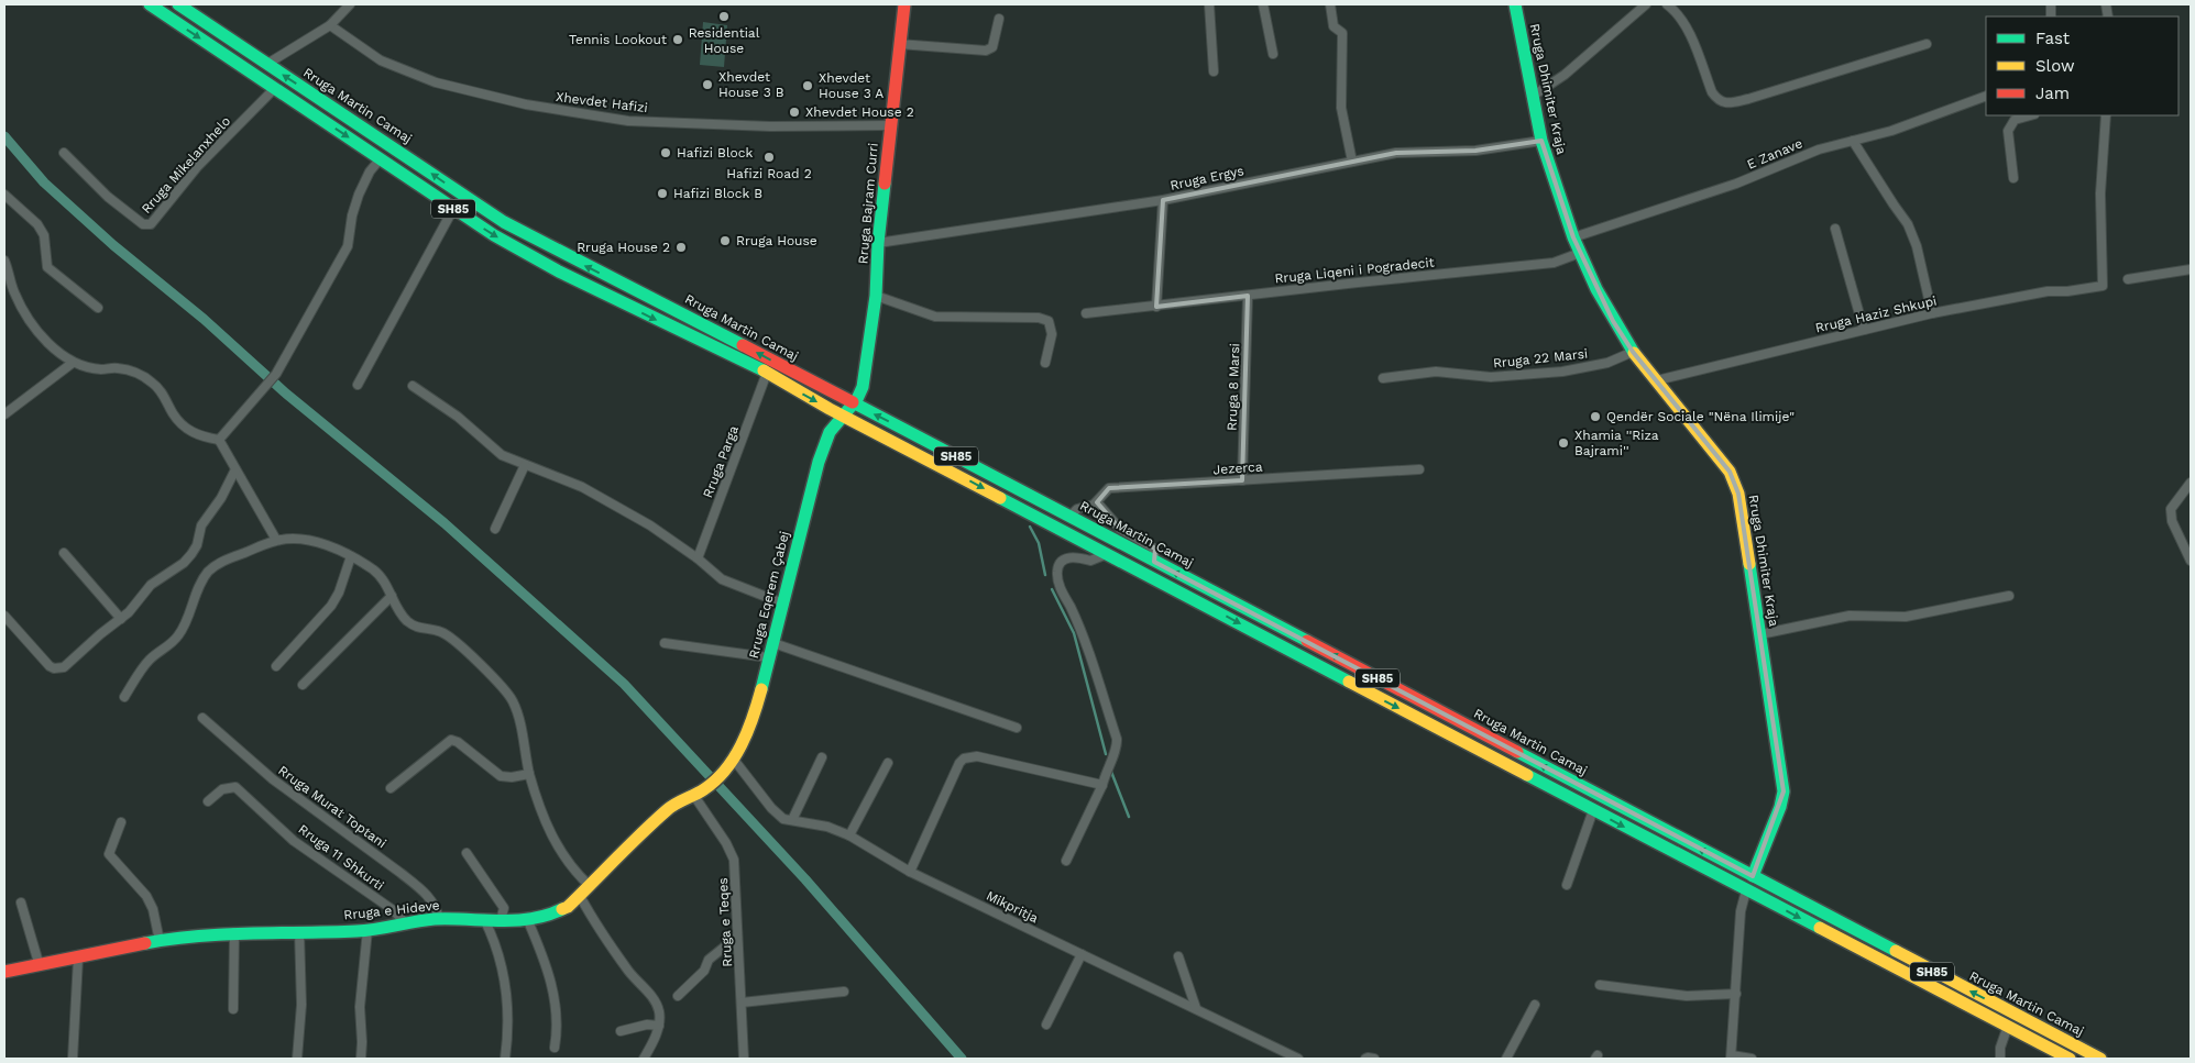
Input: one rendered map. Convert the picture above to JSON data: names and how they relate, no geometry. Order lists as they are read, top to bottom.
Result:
{
  "streets": {
    "main road": [
      "Rruga Dhimiter Kraja",
      "Rruga Martin Camaj",
      "Rruga Bajram Curri",
      "SH85",
      "Rruga Eqerem Çabej",
      "Rruga e Hideve"
    ],
    "street": [
      "Xhevdet Hafizi",
      "E Zanave",
      "Rruga Mikelanxhelo",
      "Rruga Ergys",
      "Rruga Liqeni i Pogradecit",
      "Rruga Haziz Shkupi",
      "Rruga 22 Marsi",
      "Rruga 8 Marsi",
      "Rruga Parga",
      "Jezerca",
      "Rruga Murat Toptani",
      "Rruga 11 Shkurti",
      "Mikpritja",
      "Rruga e Teqes"
    ]
  },
  "crossings": [
    ["Rruga Dhimiter Kraja", "Rruga Martin Camaj"],
    ["Rruga Dhimiter Kraja", "E Zanave"],
    ["Rruga Dhimiter Kraja", "Rruga Ergys"],
    ["Rruga Dhimiter Kraja", "Rruga Liqeni i Pogradecit"],
    ["Rruga Dhimiter Kraja", "Rruga Haziz Shkupi"],
    ["Rruga Dhimiter Kraja", "Rruga 22 Marsi"],
    ["Xhevdet Hafizi", "Rruga Bajram Curri"],
    ["Rruga Martin Camaj", "Rruga Mikelanxhelo"],
    ["Rruga Martin Camaj", "Rruga Bajram Curri"],
    ["Rruga Martin Camaj", "Rruga Parga"],
    ["Rruga Martin Camaj", "Jezerca"],
    ["Rruga Martin Camaj", "Rruga Eqerem Çabej"],
    ["Rruga Ergys", "Rruga Bajram Curri"],
    ["Rruga Bajram Curri", "Rruga Eqerem Çabej"],
    ["Rruga Liqeni i Pogradecit", "Rruga 8 Marsi"],
    ["Rruga 8 Marsi", "Jezerca"],
    ["Rruga Eqerem Çabej", "Mikpritja"],
    ["Rruga Eqerem Çabej", "Rruga e Hideve"],
    ["Rruga Murat Toptani", "Rruga e Hideve"],
    ["Rruga 11 Shkurti", "Rruga e Hideve"],
    ["Rruga e Hideve", "Rruga e Teqes"]
  ],
  "places": [
    "Residential House",
    "Tennis Lookout",
    "Xhevdet House 3 B",
    "Xhevdet House 3 A",
    "Xhevdet House 2",
    "Hafizi Block",
    "Hafizi Road 2",
    "Hafizi Block B",
    "Rruga House",
    "Rruga House 2",
    "Qendër Sociale \"Nëna Ilimije\"",
    "Xhamia ''Riza Bajrami''"
  ],
  "legend": ["Fast", "Slow", "Jam"]
}
